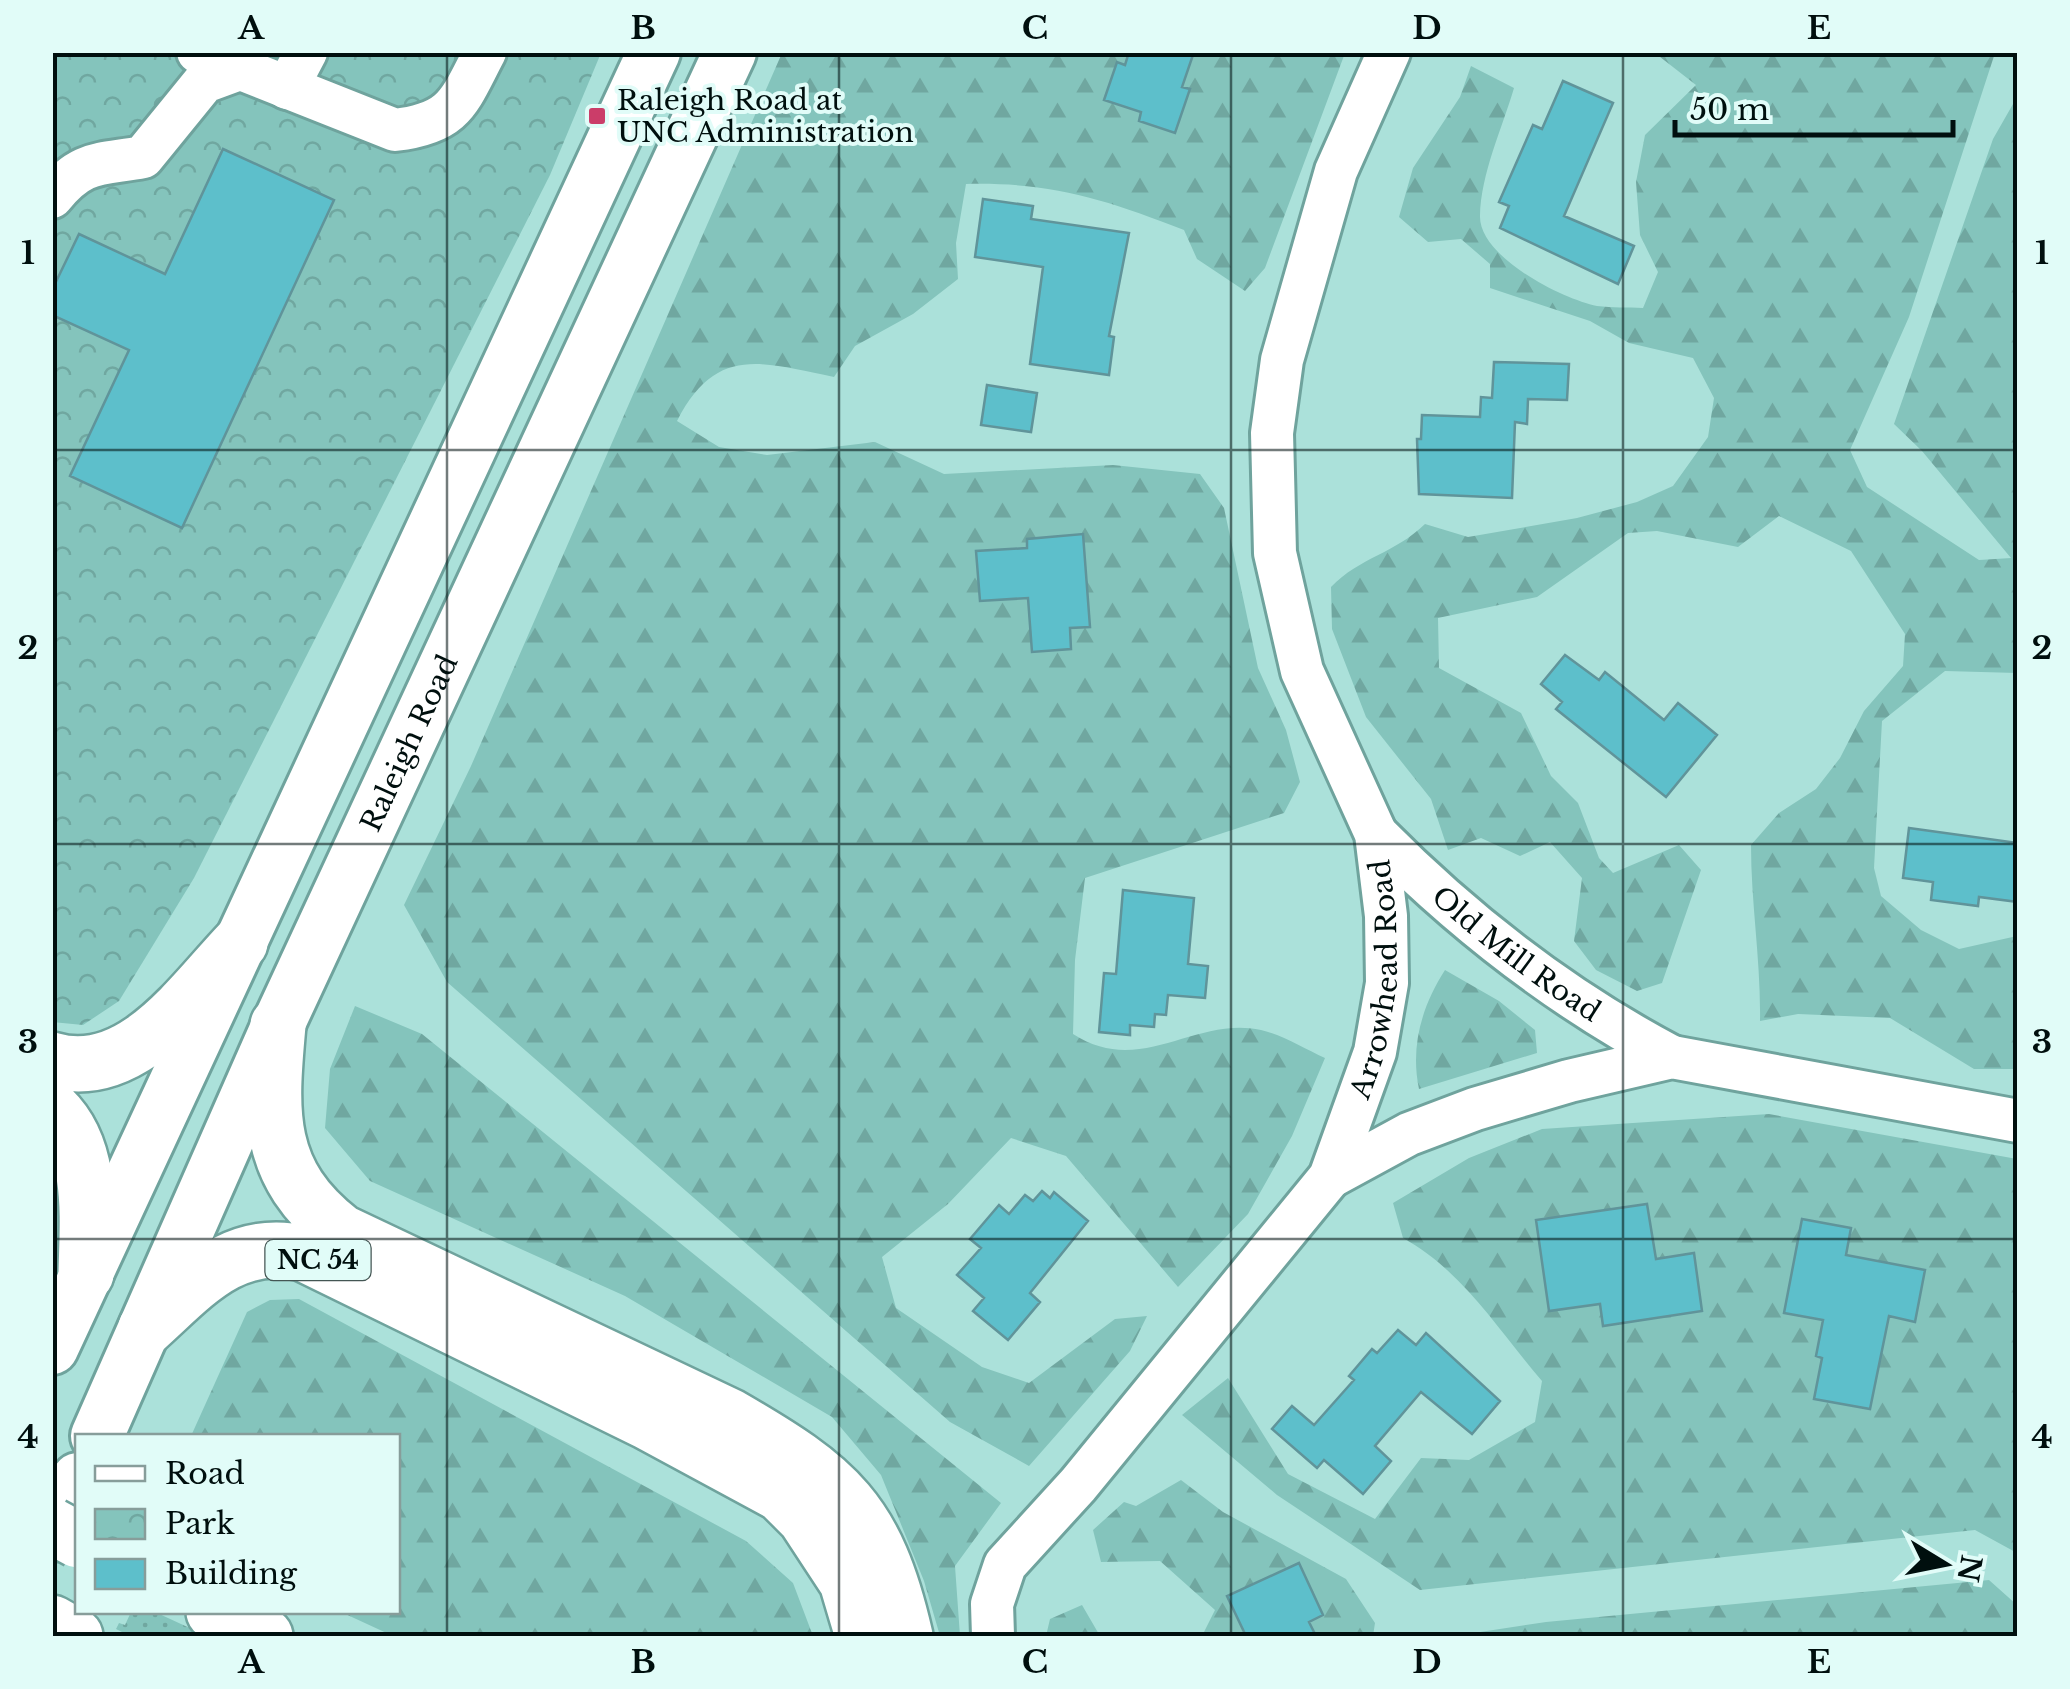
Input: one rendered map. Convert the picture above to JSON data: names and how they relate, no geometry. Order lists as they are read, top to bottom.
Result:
{
  "streets": {
    "highway": ["NC 54"],
    "main road": ["Raleigh Road"],
    "street": ["Old Mill Road", "Arrowhead Road"]
  },
  "crossings": [
    ["Raleigh Road", "NC 54"],
    ["Old Mill Road", "Arrowhead Road"]
  ],
  "places": {
    "transit": ["Raleigh Road at UNC Administration"]
  },
  "legend": ["Road", "Park", "Building"],
  "scale_bar": "50 m",
  "north": "right",
  "grid": {
    "columns": [
      "A",
      "B",
      "C",
      "D",
      "E"
    ],
    "rows": [
      "1",
      "2",
      "3",
      "4"
    ]
  }
}
